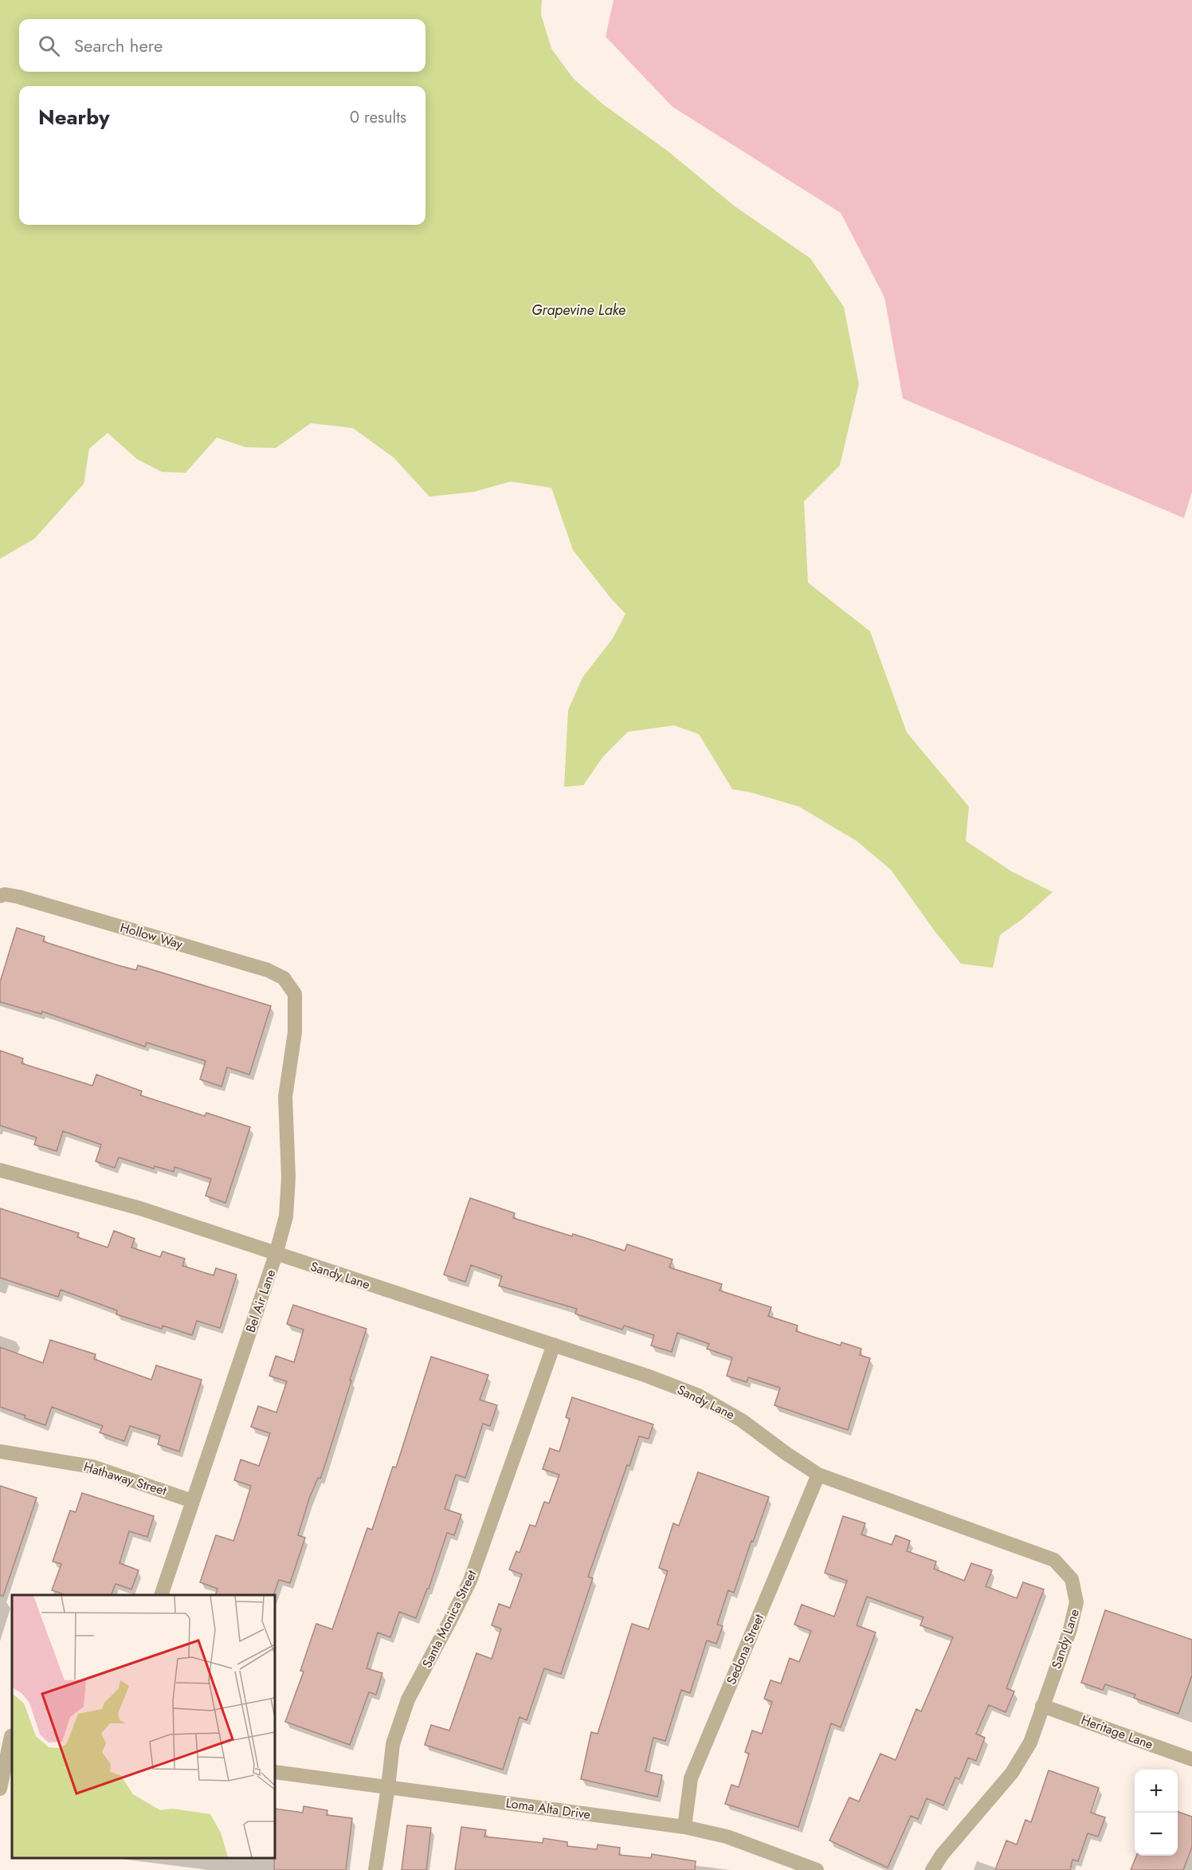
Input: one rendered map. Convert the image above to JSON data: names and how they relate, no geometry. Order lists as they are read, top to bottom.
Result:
{
  "streets": {
    "street": [
      "Hollow Way",
      "Sandy Lane",
      "Bel Air Lane",
      "Hathaway Street",
      "Santa Monica Street",
      "Sedona Street",
      "Heritage Lane",
      "Loma Alta Drive"
    ]
  },
  "crossings": [
    ["Hollow Way", "Bel Air Lane"],
    ["Sandy Lane", "Bel Air Lane"],
    ["Sandy Lane", "Santa Monica Street"],
    ["Sandy Lane", "Sedona Street"],
    ["Sandy Lane", "Heritage Lane"],
    ["Bel Air Lane", "Hathaway Street"],
    ["Santa Monica Street", "Loma Alta Drive"],
    ["Sedona Street", "Loma Alta Drive"]
  ],
  "water": ["Grapevine Lake"],
  "page": {
    "search": "Search here",
    "heading": ["Nearby", "0 results"],
    "map_buttons": ["+", "−"]
  }
}
